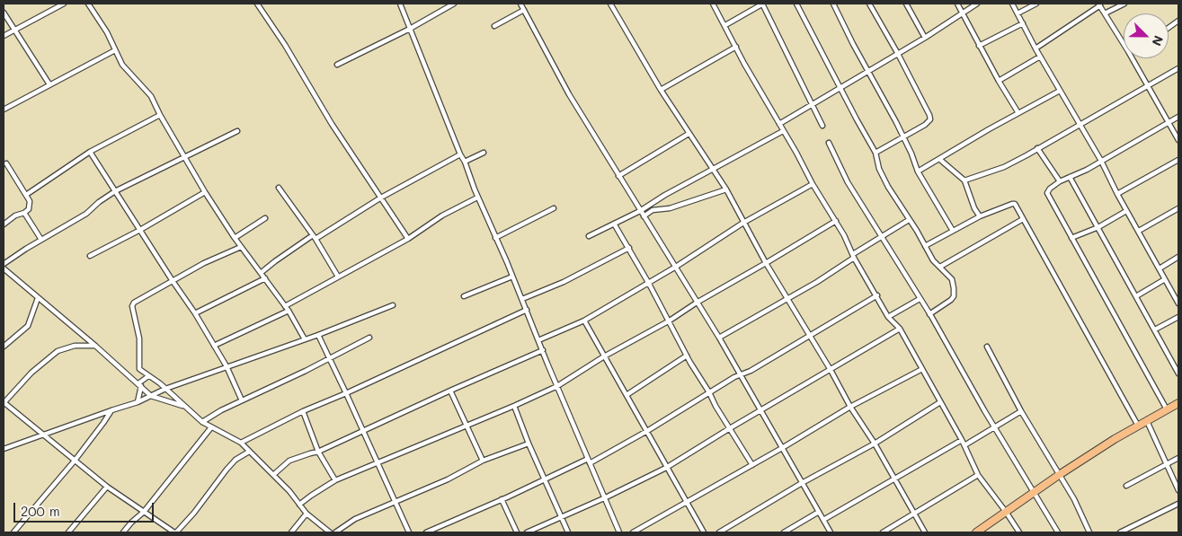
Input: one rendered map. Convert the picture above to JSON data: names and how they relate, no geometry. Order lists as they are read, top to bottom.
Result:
{
  "scale_bar": "200 m",
  "north": "bottom right"
}
